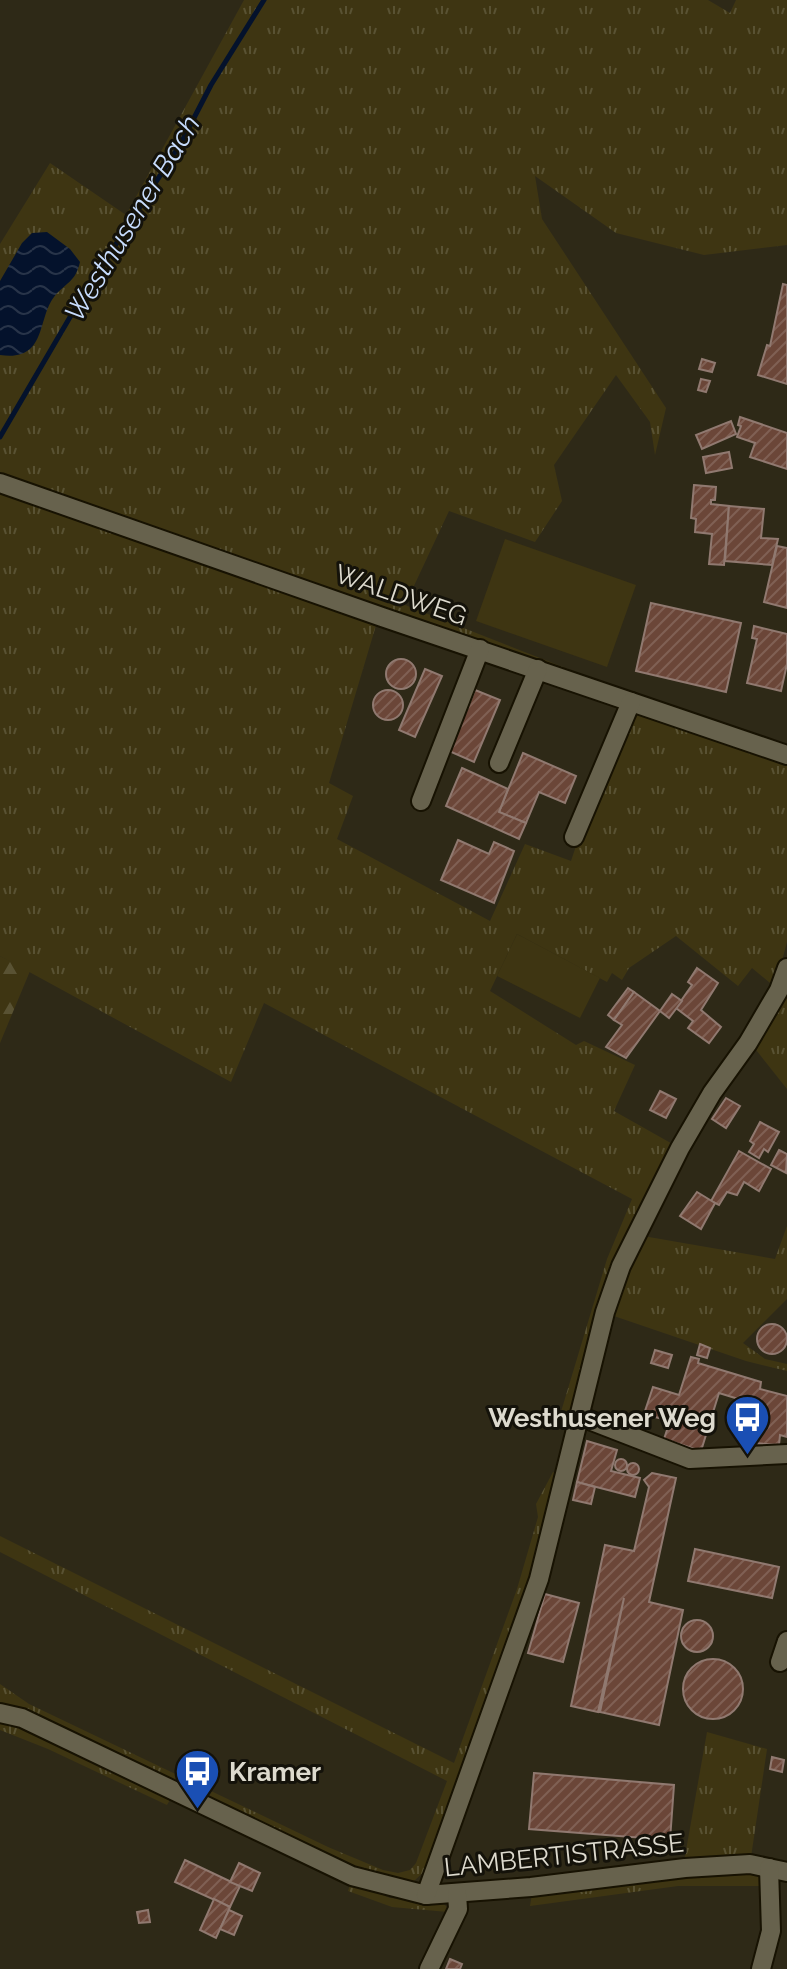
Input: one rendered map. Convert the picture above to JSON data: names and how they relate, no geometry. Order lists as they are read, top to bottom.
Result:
{
  "streets": {
    "street": ["WALDWEG", "LAMBERTISTRASSE"]
  },
  "water": ["Westhusener Bach"],
  "places": {
    "bus stop": ["Westhusener Weg", "Kramer"]
  }
}
